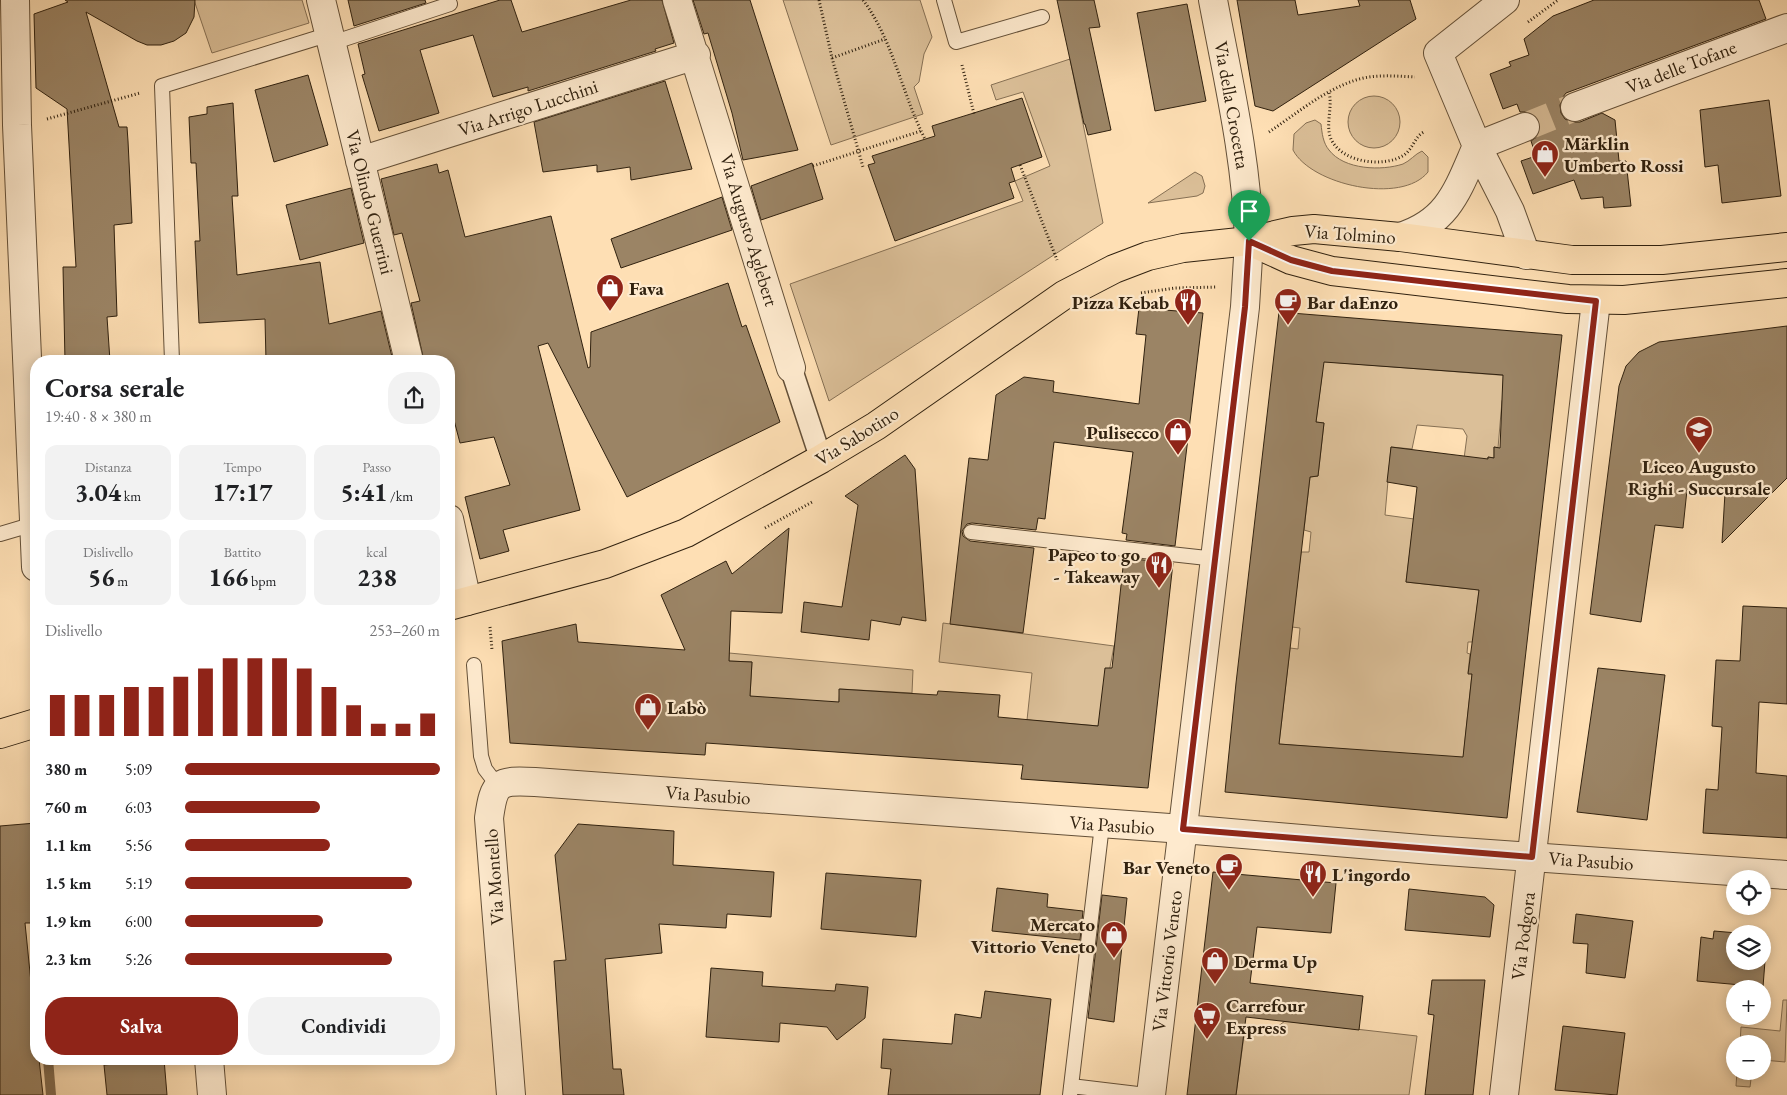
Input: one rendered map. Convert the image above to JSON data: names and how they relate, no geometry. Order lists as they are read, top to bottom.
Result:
{
  "streets": {
    "main road": ["Via Tolmino", "Via Sabotino"],
    "street": [
      "Via delle Tofane",
      "Via della Crocetta",
      "Via Arrigo Lucchini",
      "Via Olindo Guerrini",
      "Via Augusto Aglebert",
      "Via Pasubio",
      "Via Montello",
      "Via Podgora",
      "Via Vittorio Veneto"
    ]
  },
  "crossings": [
    ["Via della Crocetta", "Via Tolmino"],
    ["Via della Crocetta", "Via Sabotino"],
    ["Via della Crocetta", "Via Vittorio Veneto"],
    ["Via Arrigo Lucchini", "Via Olindo Guerrini"],
    ["Via Arrigo Lucchini", "Via Augusto Aglebert"],
    ["Via Augusto Aglebert", "Via Sabotino"],
    ["Via Tolmino", "Via Sabotino"],
    ["Via Tolmino", "Via Podgora"],
    ["Via Tolmino", "Via Vittorio Veneto"],
    ["Via Sabotino", "Via Vittorio Veneto"],
    ["Via Pasubio", "Via Montello"],
    ["Via Pasubio", "Via Podgora"],
    ["Via Pasubio", "Via Vittorio Veneto"]
  ],
  "places": {
    "shop": [
      "Märklin Umberto Rossi",
      "Fava",
      "Pulisecco",
      "Labò",
      "Mercato Vittorio Veneto",
      "Derma Up"
    ],
    "restaurant": ["Pizza Kebab", "Papeo to go - Takeaway", "L'ingordo"],
    "cafe": ["Bar daEnzo", "Bar Veneto"],
    "school or university": ["Liceo Augusto Righi - Succursale"],
    "supermarket": ["Carrefour Express"]
  },
  "page": {
    "heading": ["Corsa serale", "19:40 · 8 × 380 m"],
    "stats": [
      ["Distanza", "3.04 km"],
      ["Tempo", "17:17"],
      ["Passo", "5:41 /km"],
      ["Dislivello", "56 m"],
      ["Battito", "166 bpm"],
      ["kcal", "238"]
    ],
    "chart": ["Dislivello", "253–260 m"],
    "list": [
      {
        "name": "380 m",
        "note": "5:09"
      },
      {
        "name": "760 m",
        "note": "6:03"
      },
      {
        "name": "1.1 km",
        "note": "5:56"
      },
      {
        "name": "1.5 km",
        "note": "5:19"
      },
      {
        "name": "1.9 km",
        "note": "6:00"
      },
      {
        "name": "2.3 km",
        "note": "5:26"
      }
    ],
    "map_buttons": ["+", "−"],
    "buttons": ["Salva", "Condividi"]
  }
}
